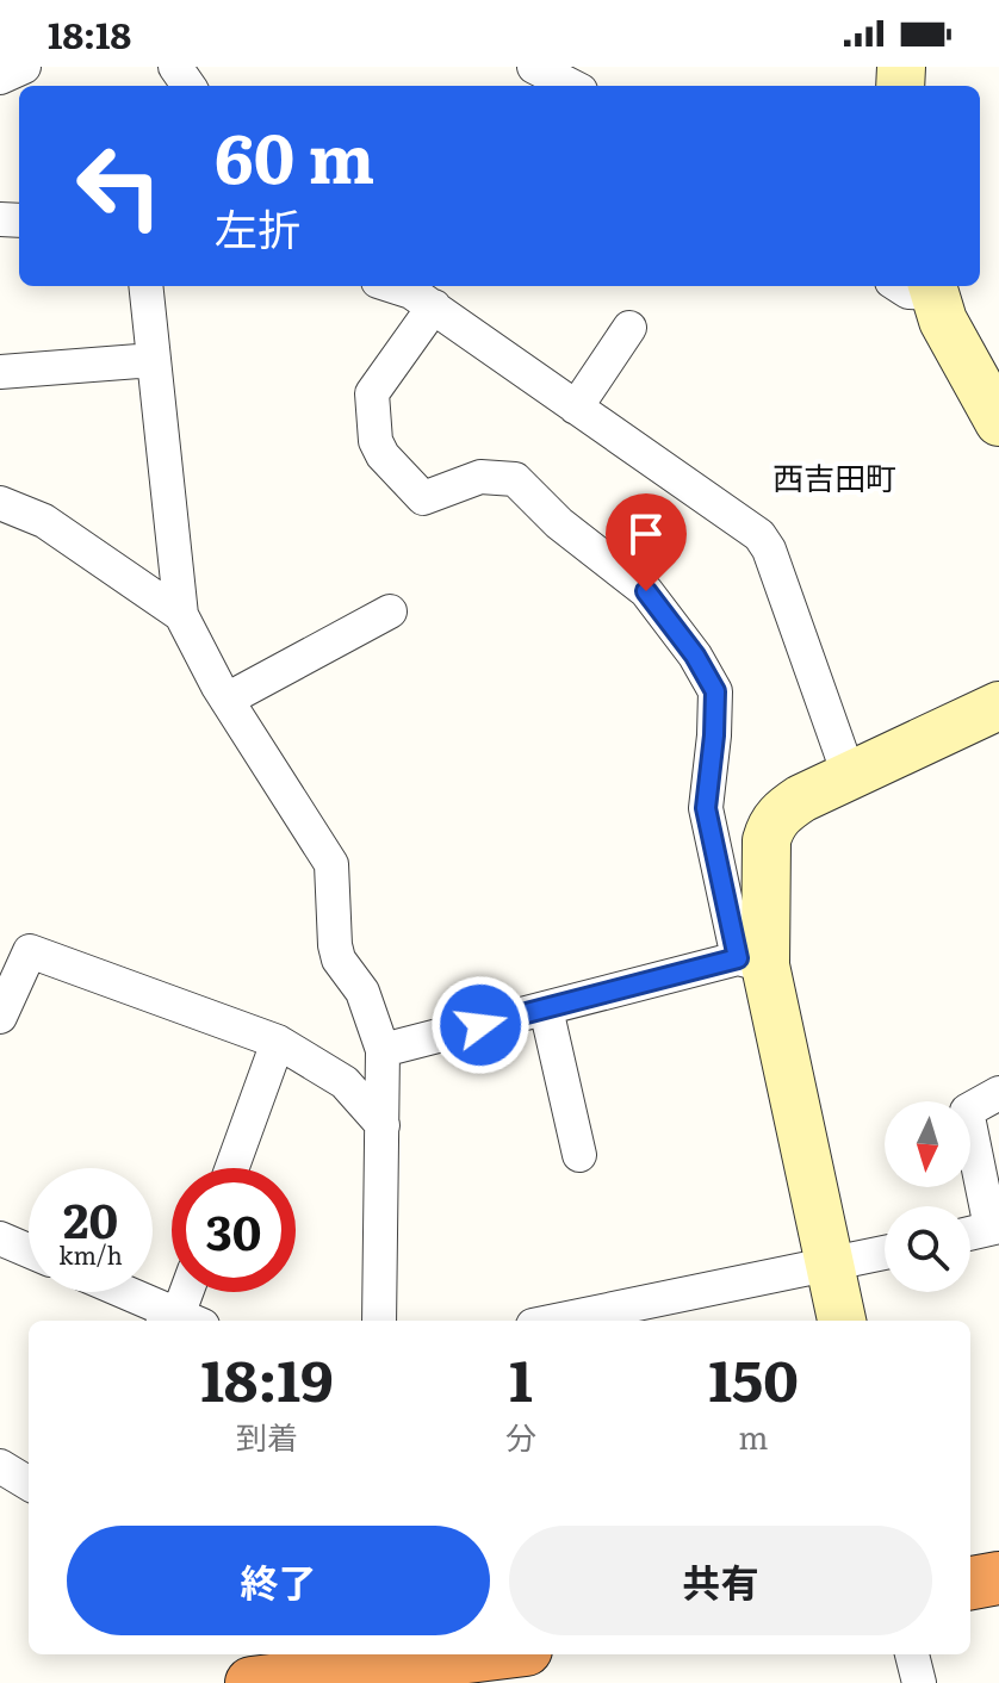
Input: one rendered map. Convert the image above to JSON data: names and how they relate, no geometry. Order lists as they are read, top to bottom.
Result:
{
  "districts": ["西吉田町"],
  "north": "bottom",
  "page": {
    "status": "18:18",
    "turn": ["60 m", "左折"],
    "speed": "20 km/h",
    "limit": "30",
    "eta": [
      "18:19",
      "到着",
      "1",
      "分",
      "150",
      "m"
    ],
    "buttons": ["終了", "共有"]
  }
}
